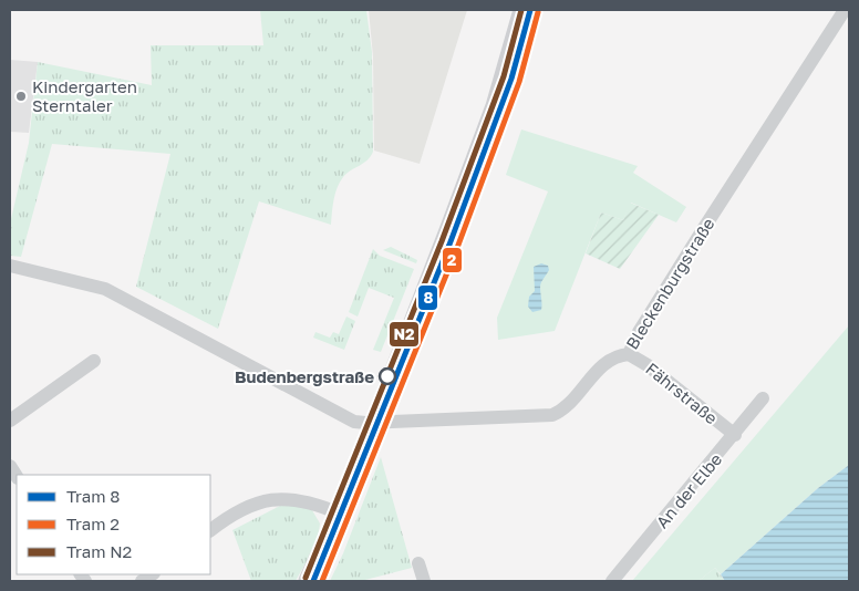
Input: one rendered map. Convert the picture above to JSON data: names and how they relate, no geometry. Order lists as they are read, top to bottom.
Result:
{
  "streets": {
    "street": ["Bleckenburgstraße", "Fährstraße", "An der Elbe"]
  },
  "crossings": [
    ["Bleckenburgstraße", "Fährstraße"],
    ["Fährstraße", "An der Elbe"]
  ],
  "places": ["Kindergarten Sterntaler", "Budenbergstraße"],
  "lines": ["tram line 8", "tram line N2", "tram line 2"],
  "legend": ["Tram 8", "Tram 2", "Tram N2"]
}
